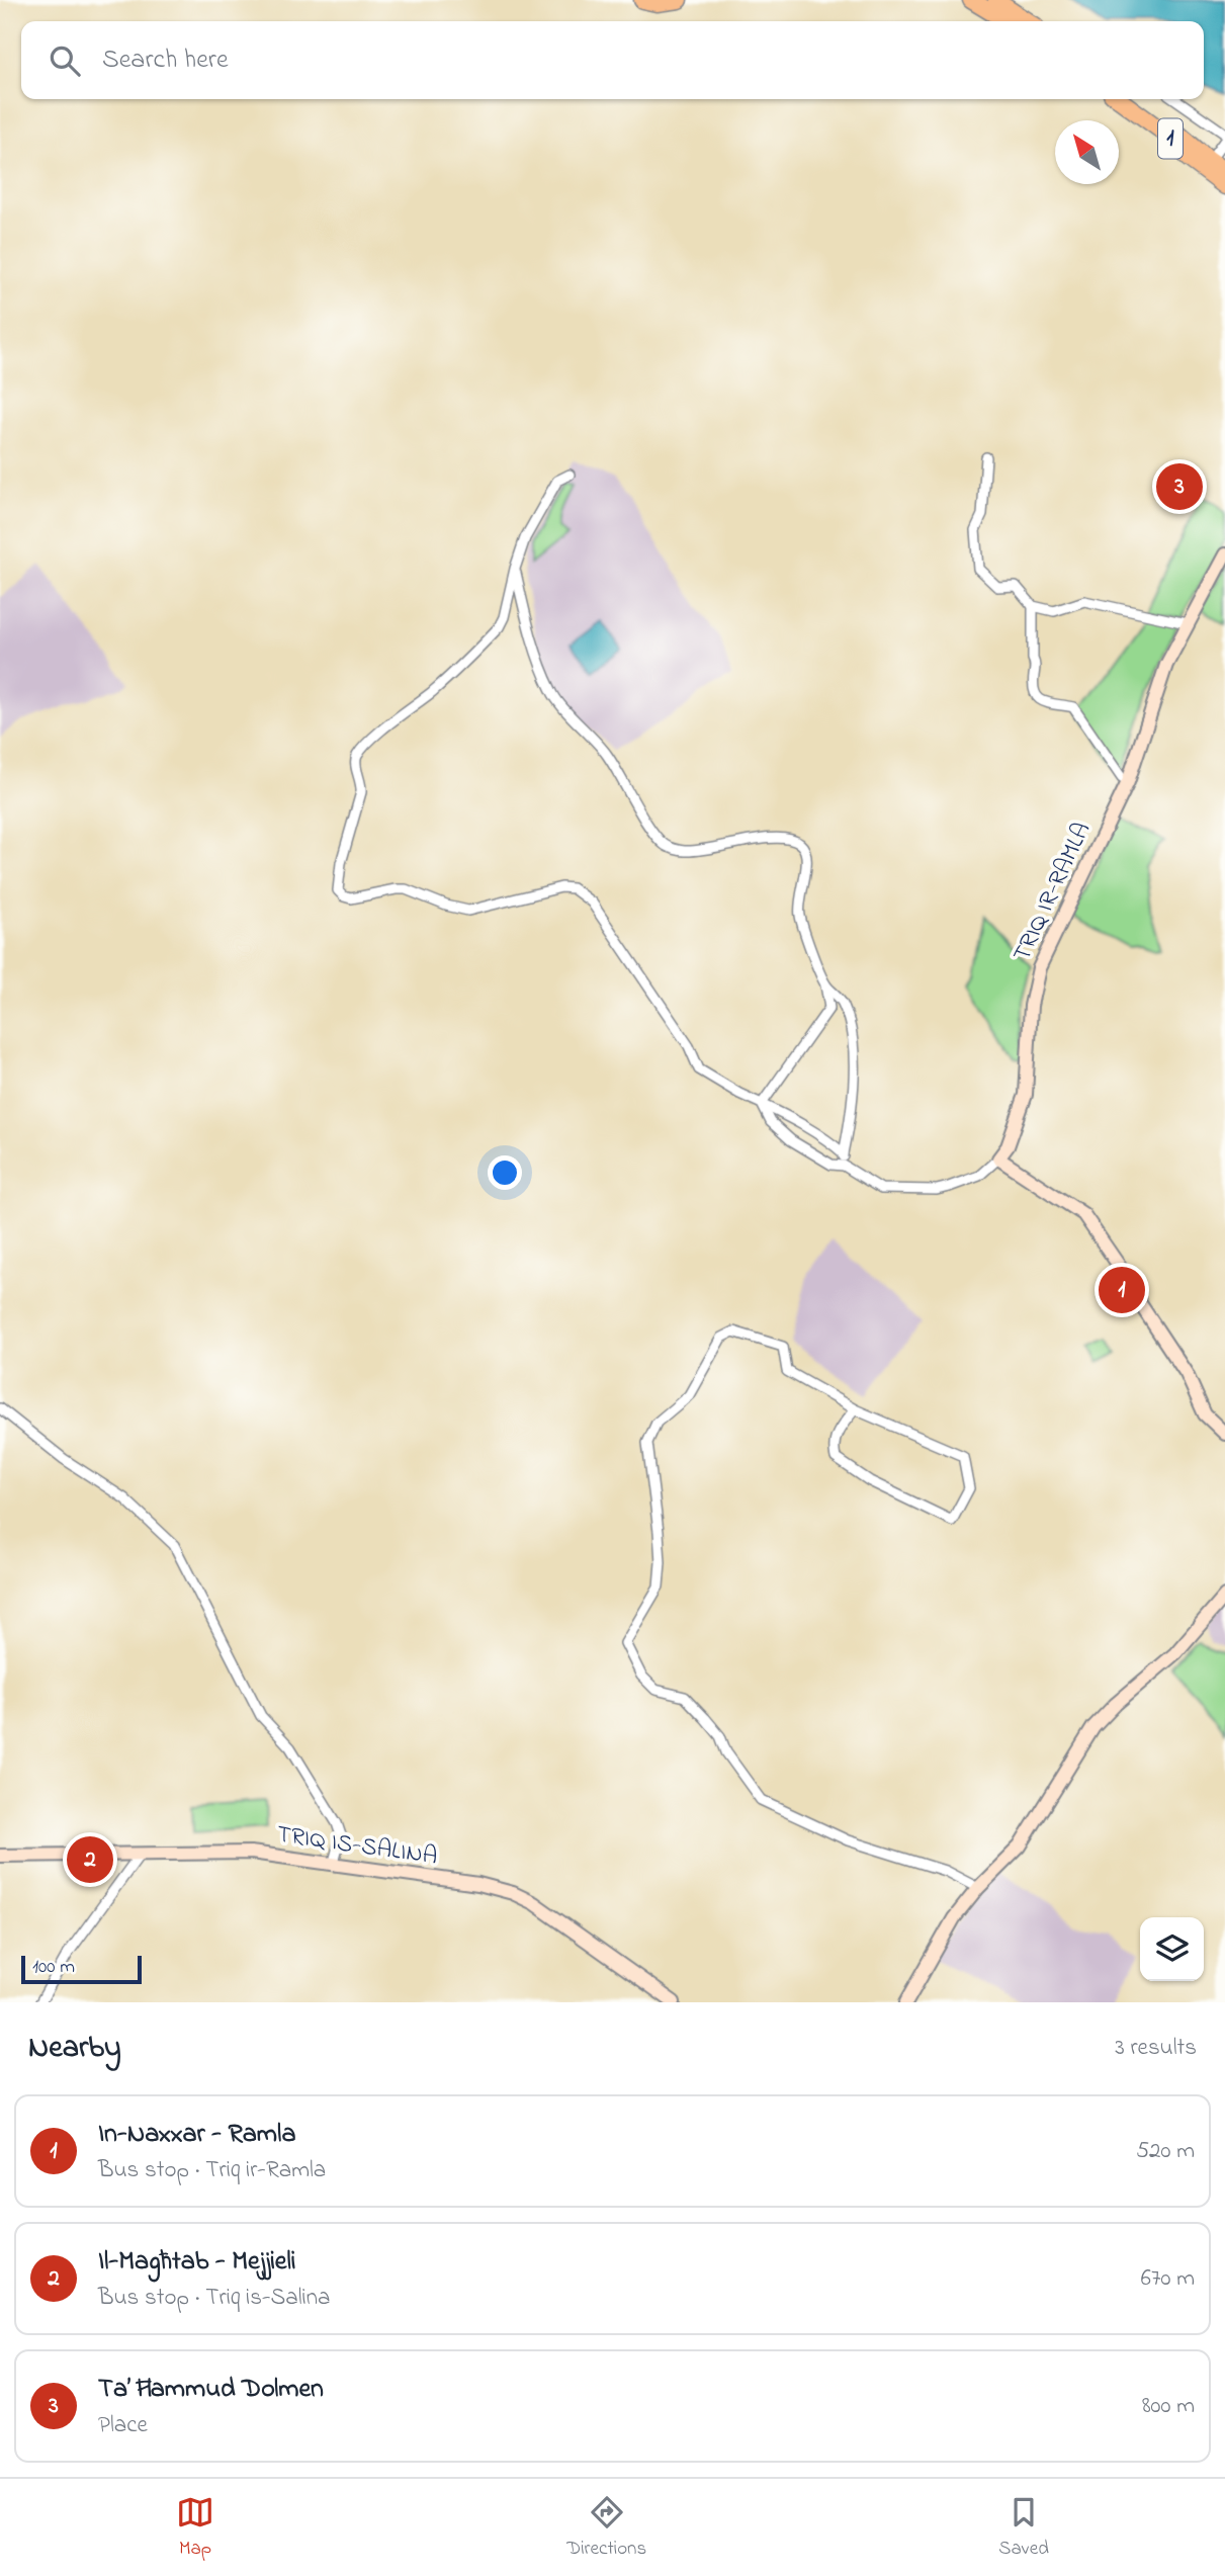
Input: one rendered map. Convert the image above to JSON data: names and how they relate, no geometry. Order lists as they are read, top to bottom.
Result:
{
  "streets": {
    "highway": ["1"],
    "main road": ["TRIQ IR-RAMLA", "TRIQ IS-SALINA"]
  },
  "scale_bar": "100 m",
  "north": "top left",
  "page": {
    "search": "Search here",
    "pins": ["3", "1", "2"],
    "scale": "100 m",
    "heading": ["Nearby", "3 results"],
    "list": [
      {
        "mark": "1",
        "name": "In-Naxxar - Ramla",
        "note": "Bus stop · Triq ir-Ramla",
        "value": "520 m"
      },
      {
        "mark": "2",
        "name": "Il-Magħtab - Mejjieli",
        "note": "Bus stop · Triq is-Salina",
        "value": "670 m"
      },
      {
        "mark": "3",
        "name": "Ta’ Ħammud Dolmen",
        "note": "Place",
        "value": "800 m"
      }
    ],
    "nav": ["Map", "Directions", "Saved"]
  }
}
